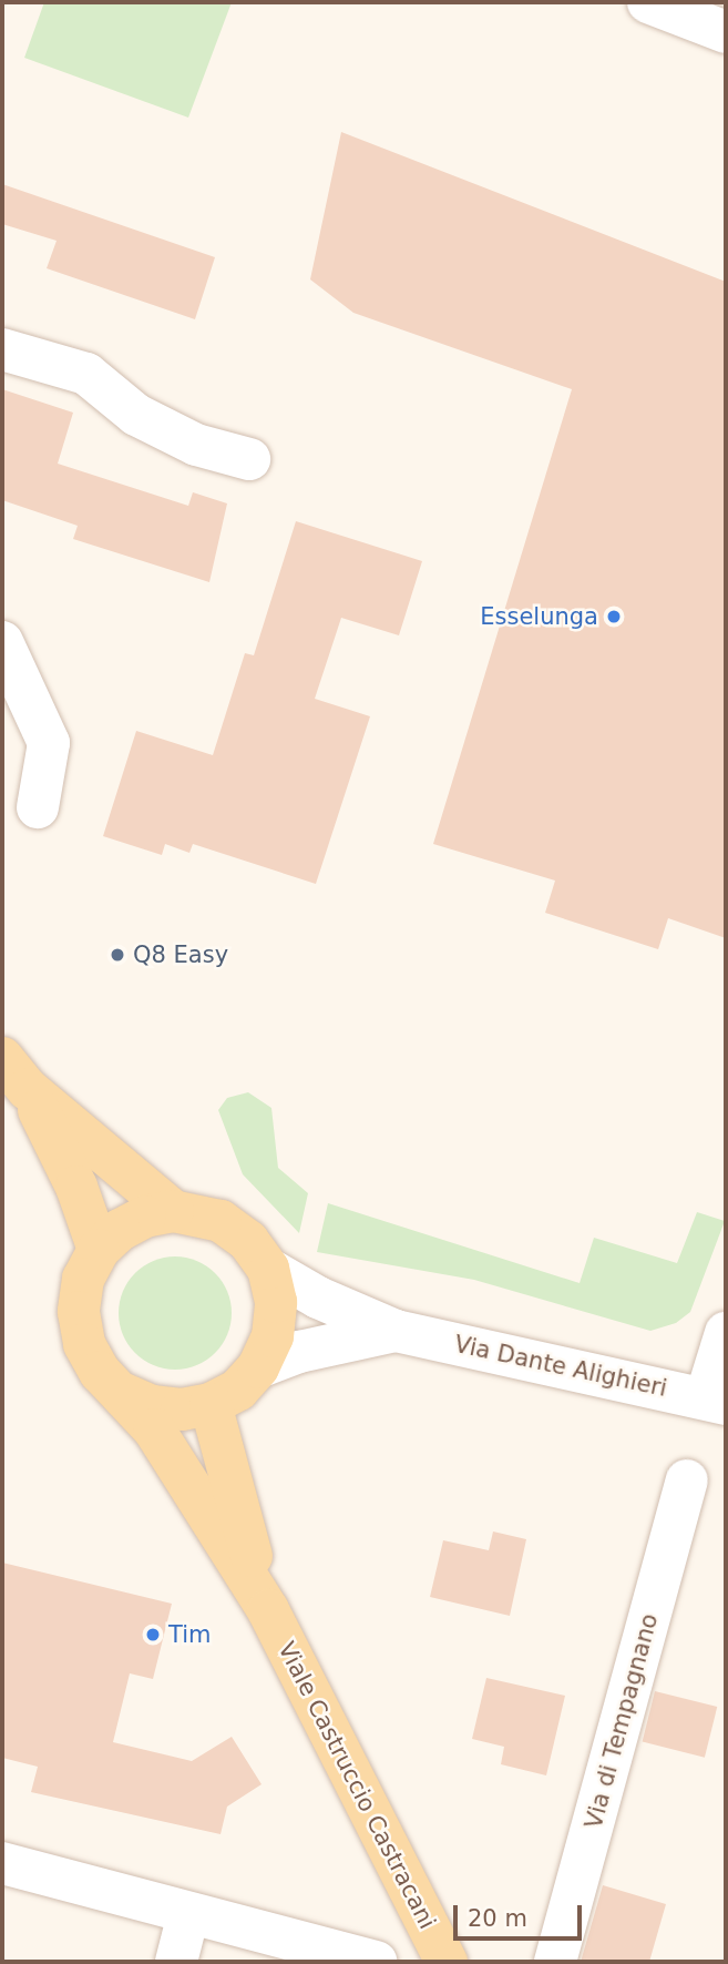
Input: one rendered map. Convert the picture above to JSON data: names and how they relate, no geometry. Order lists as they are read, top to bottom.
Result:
{
  "streets": {
    "main road": ["Viale Castruccio Castracani"],
    "street": ["Via Dante Alighieri", "Via di Tempagnano"]
  },
  "crossings": [
    ["Via Dante Alighieri", "Viale Castruccio Castracani"]
  ],
  "places": ["Esselunga", "Q8 Easy", "Tim"],
  "scale_bar": "20 m"
}
